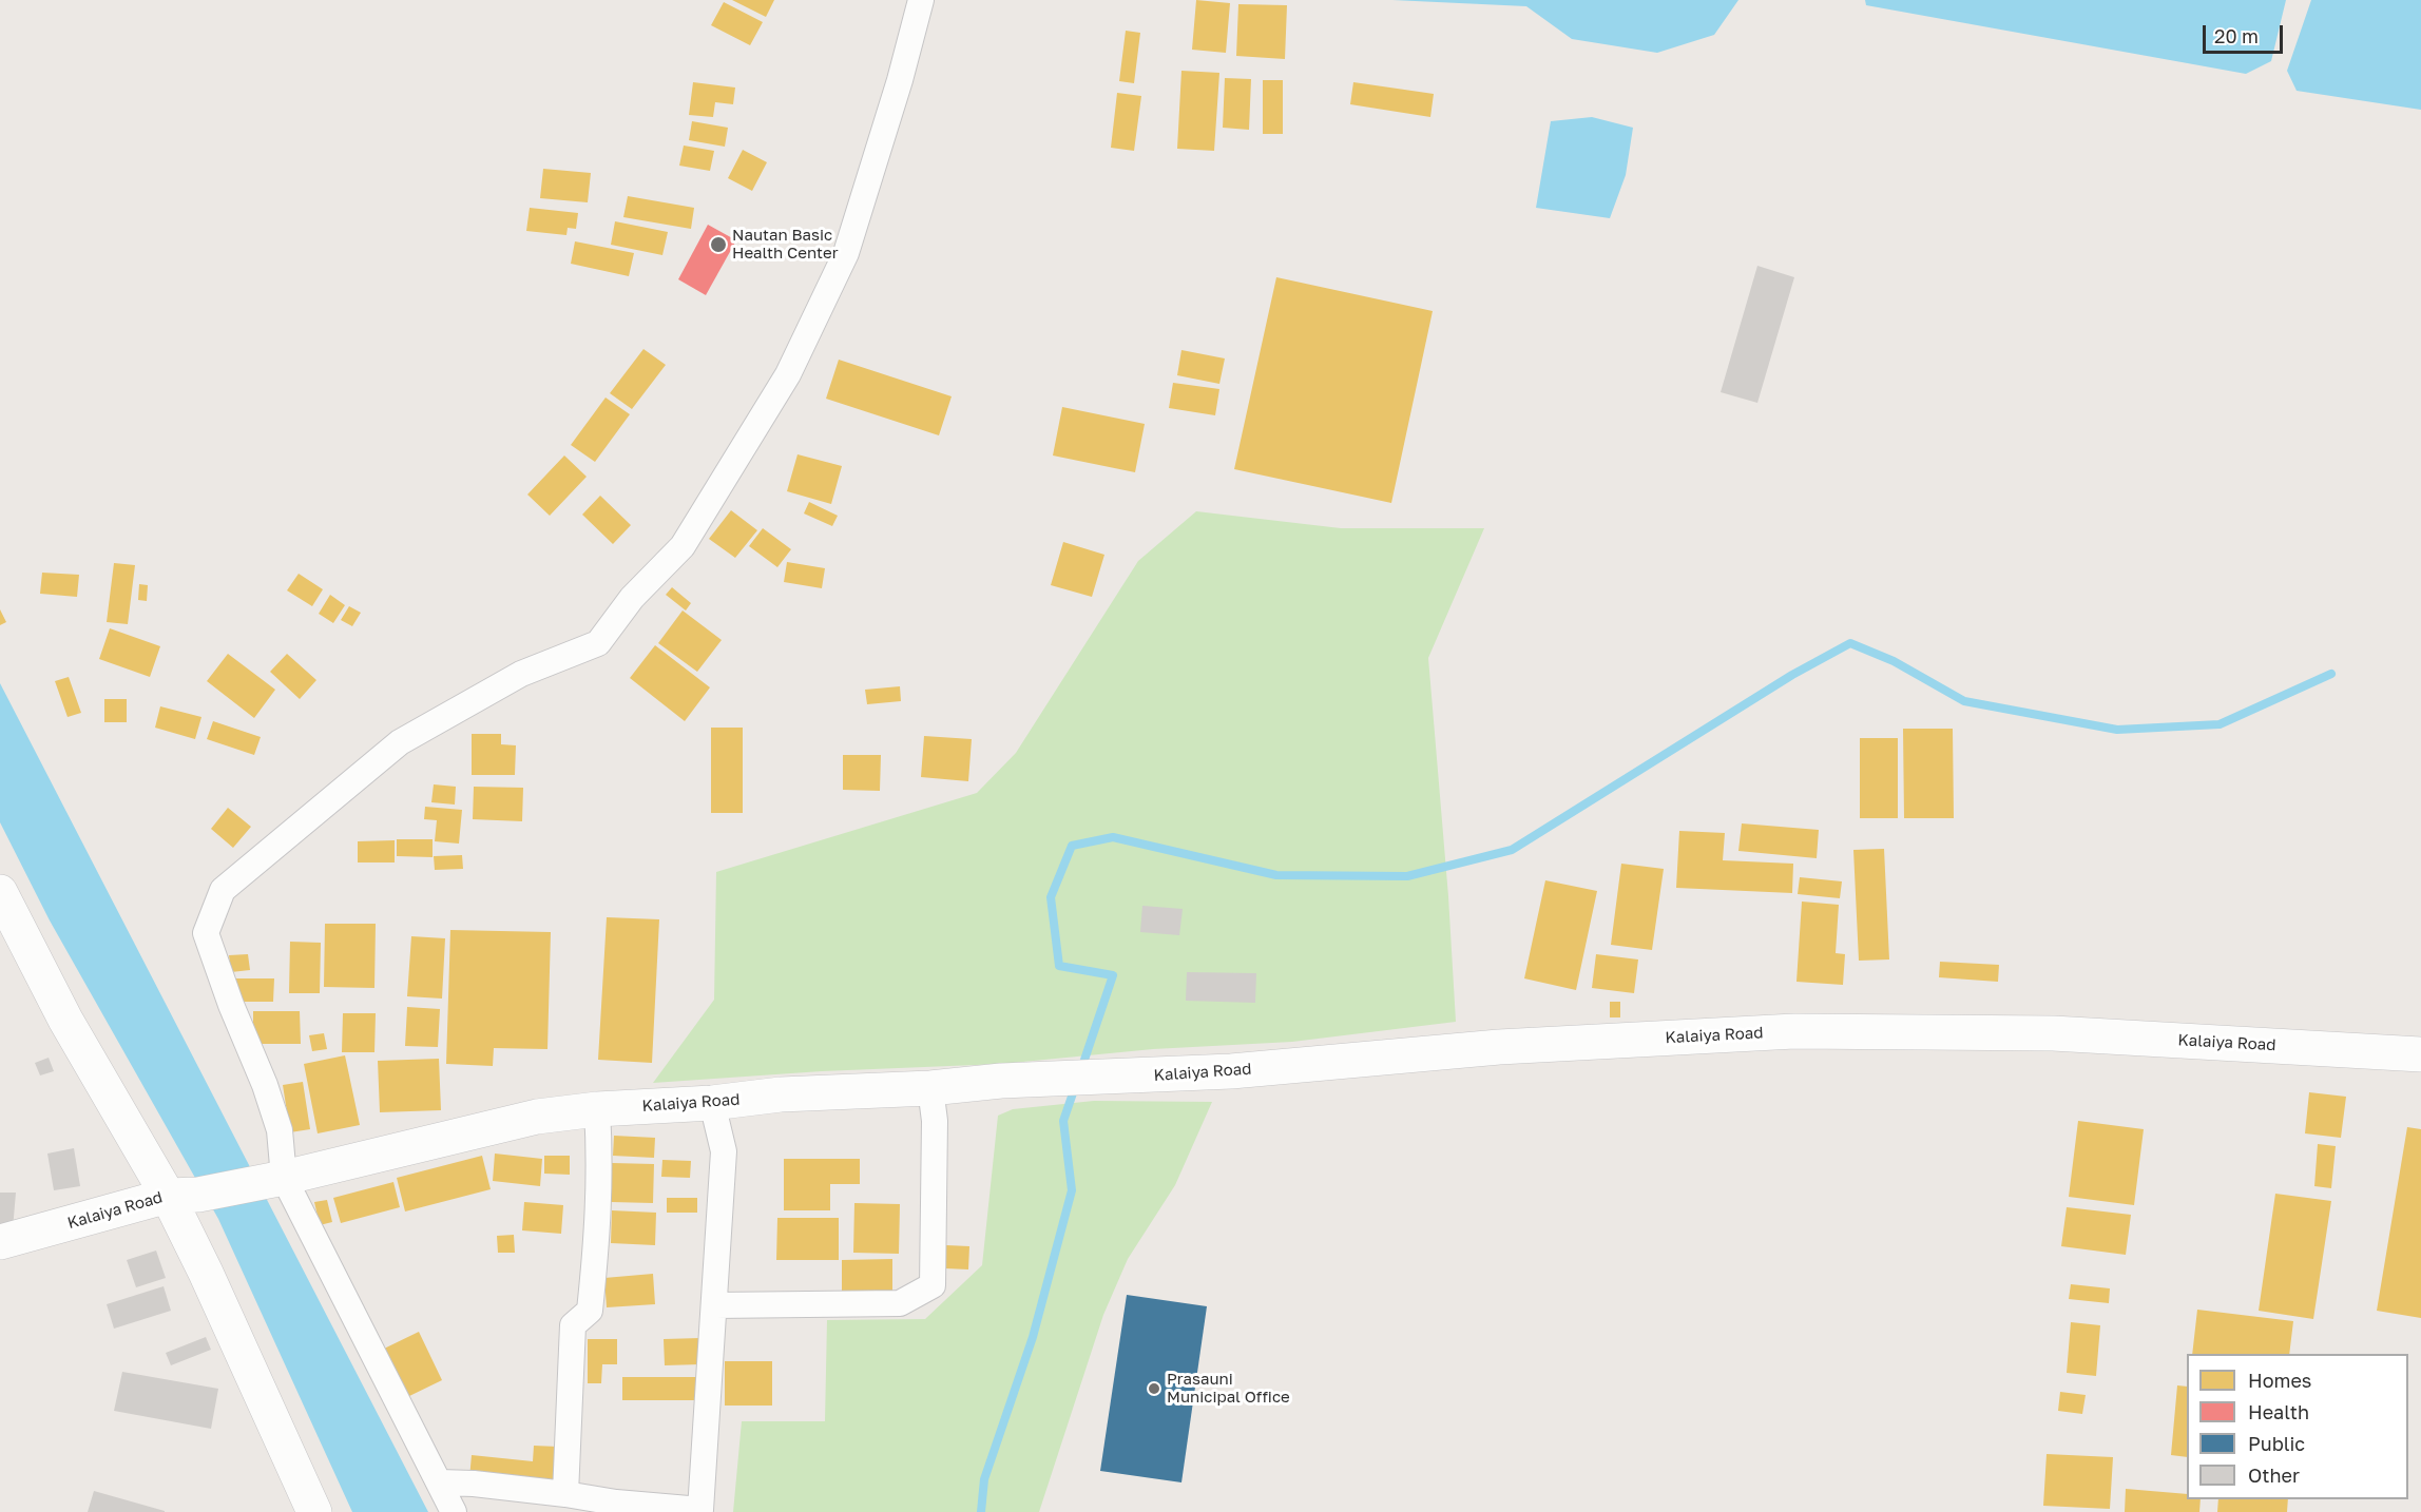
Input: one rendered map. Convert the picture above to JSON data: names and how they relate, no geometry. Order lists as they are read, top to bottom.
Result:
{
  "streets": {
    "main road": ["Kalaiya Road"]
  },
  "places": ["Nautan Basic Health Center", "Prasauni Municipal Office"],
  "legend": [
    "Homes",
    "Health",
    "Public",
    "Other"
  ],
  "scale_bar": "20 m"
}
